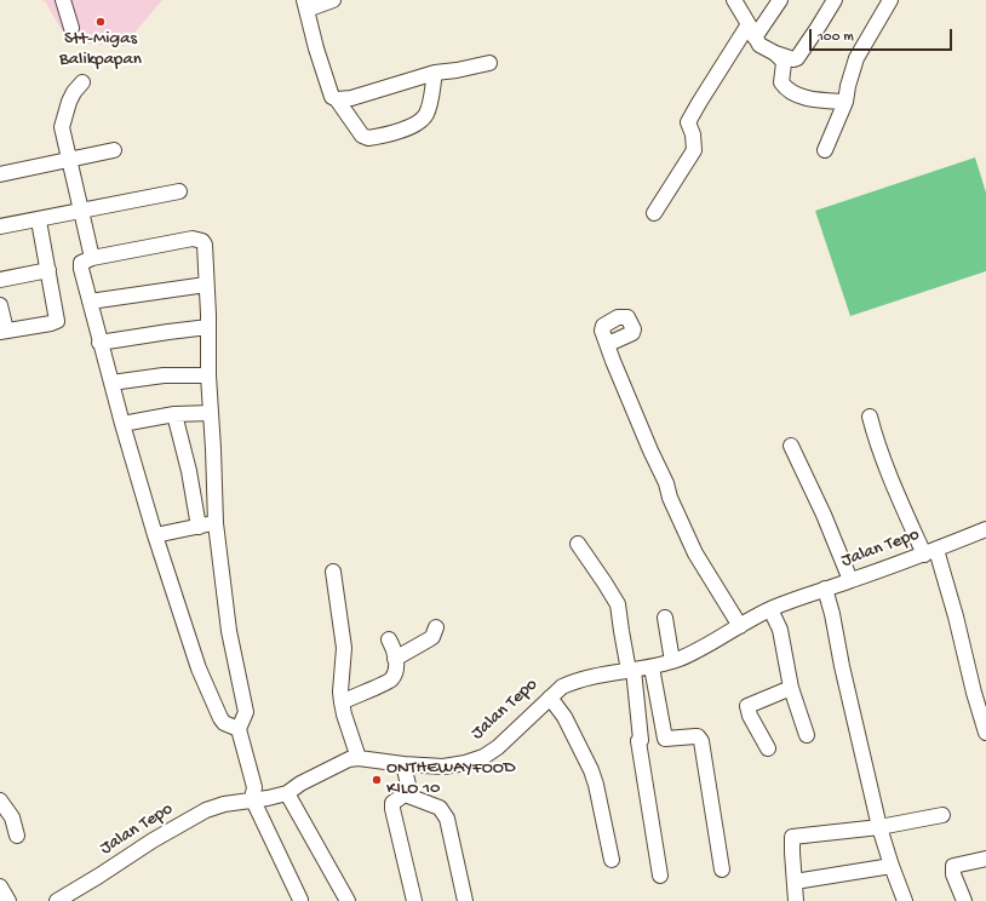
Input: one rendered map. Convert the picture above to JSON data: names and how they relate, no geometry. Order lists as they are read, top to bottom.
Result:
{
  "streets": {
    "street": ["Jalan Tepo"]
  },
  "places": ["Stt-Migas Balikpapan", "ONTHEWAYFOOD KILO 10"],
  "scale_bar": "100 m"
}
